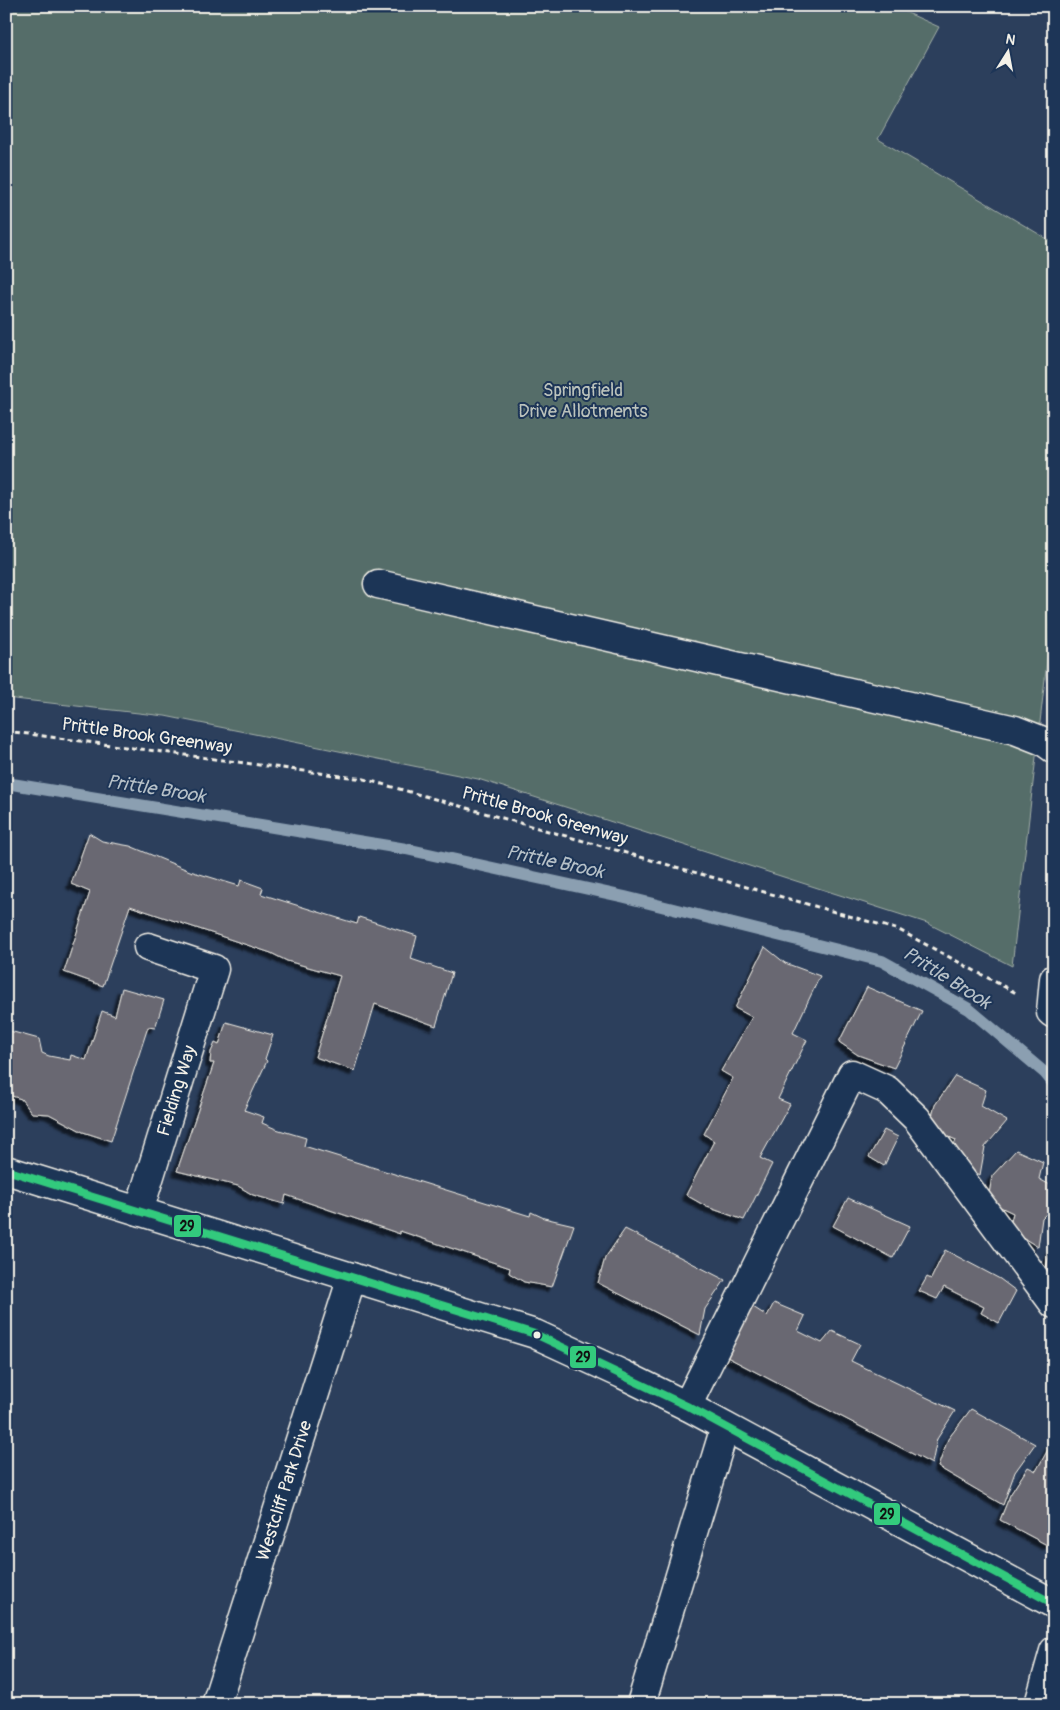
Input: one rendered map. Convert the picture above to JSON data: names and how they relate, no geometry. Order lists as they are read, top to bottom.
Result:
{
  "streets": {
    "street": ["Fielding Way", "Westcliff Park Drive"],
    "path": ["Prittle Brook Greenway"]
  },
  "water": ["Prittle Brook"],
  "parks": ["Springfield Drive Allotments"],
  "lines": ["transit line 29"],
  "north": "top"
}
